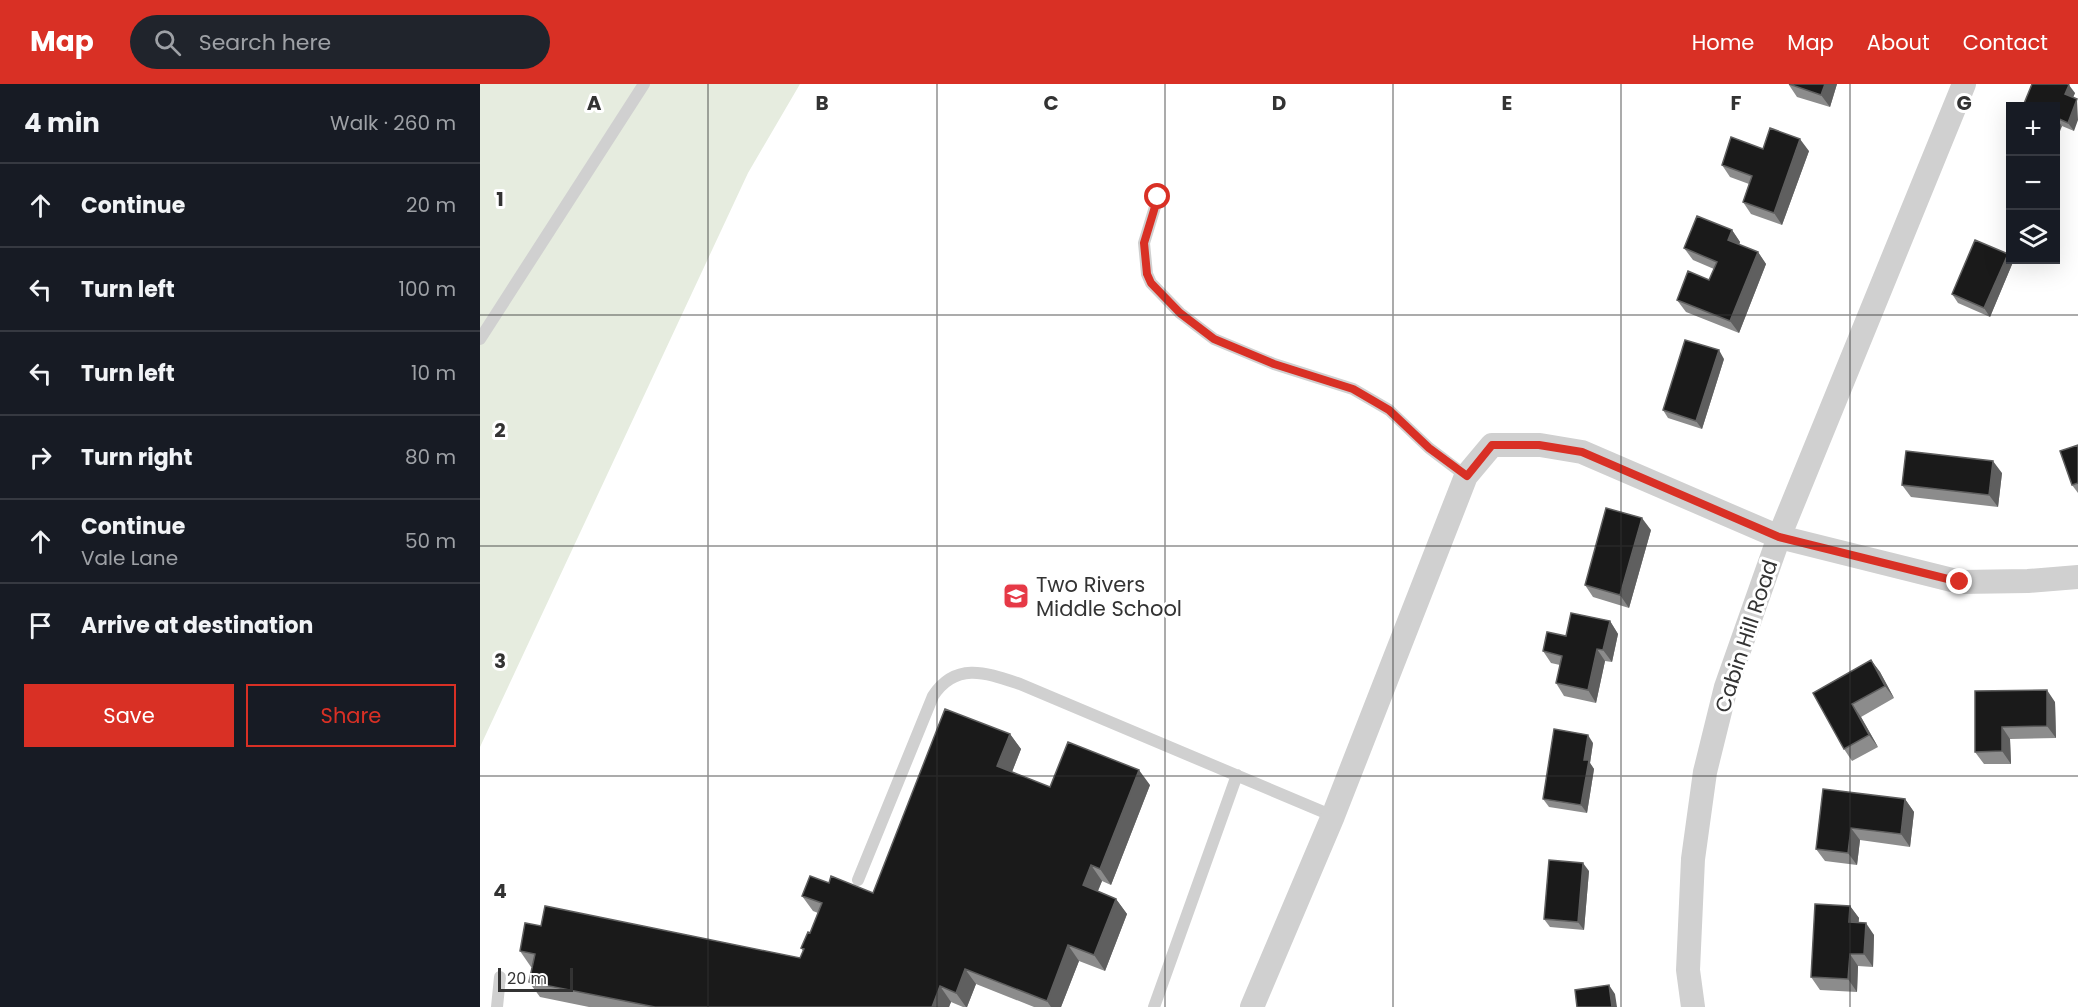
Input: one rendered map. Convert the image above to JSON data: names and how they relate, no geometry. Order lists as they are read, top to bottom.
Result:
{
  "streets": {
    "street": ["Cabin Hill Road"]
  },
  "places": {
    "school or university": ["Two Rivers Middle School"]
  },
  "scale_bar": "20 m",
  "page": {
    "header": "Map",
    "search": "Search here",
    "nav": [
      "Home",
      "Map",
      "About",
      "Contact"
    ],
    "heading": ["4 min", "Walk · 260 m"],
    "map_buttons": ["+", "−"],
    "list": [
      ["Continue", "20 m"],
      ["Turn left", "100 m"],
      ["Turn left", "10 m"],
      ["Turn right", "80 m"],
      ["Continue", "Vale Lane", "50 m"],
      "Arrive at destination"
    ],
    "buttons": ["Save", "Share"],
    "scale": "20 m"
  },
  "grid": {
    "columns": [
      "A",
      "B",
      "C",
      "D",
      "E",
      "F",
      "G"
    ],
    "rows": [
      "1",
      "2",
      "3",
      "4"
    ]
  }
}
